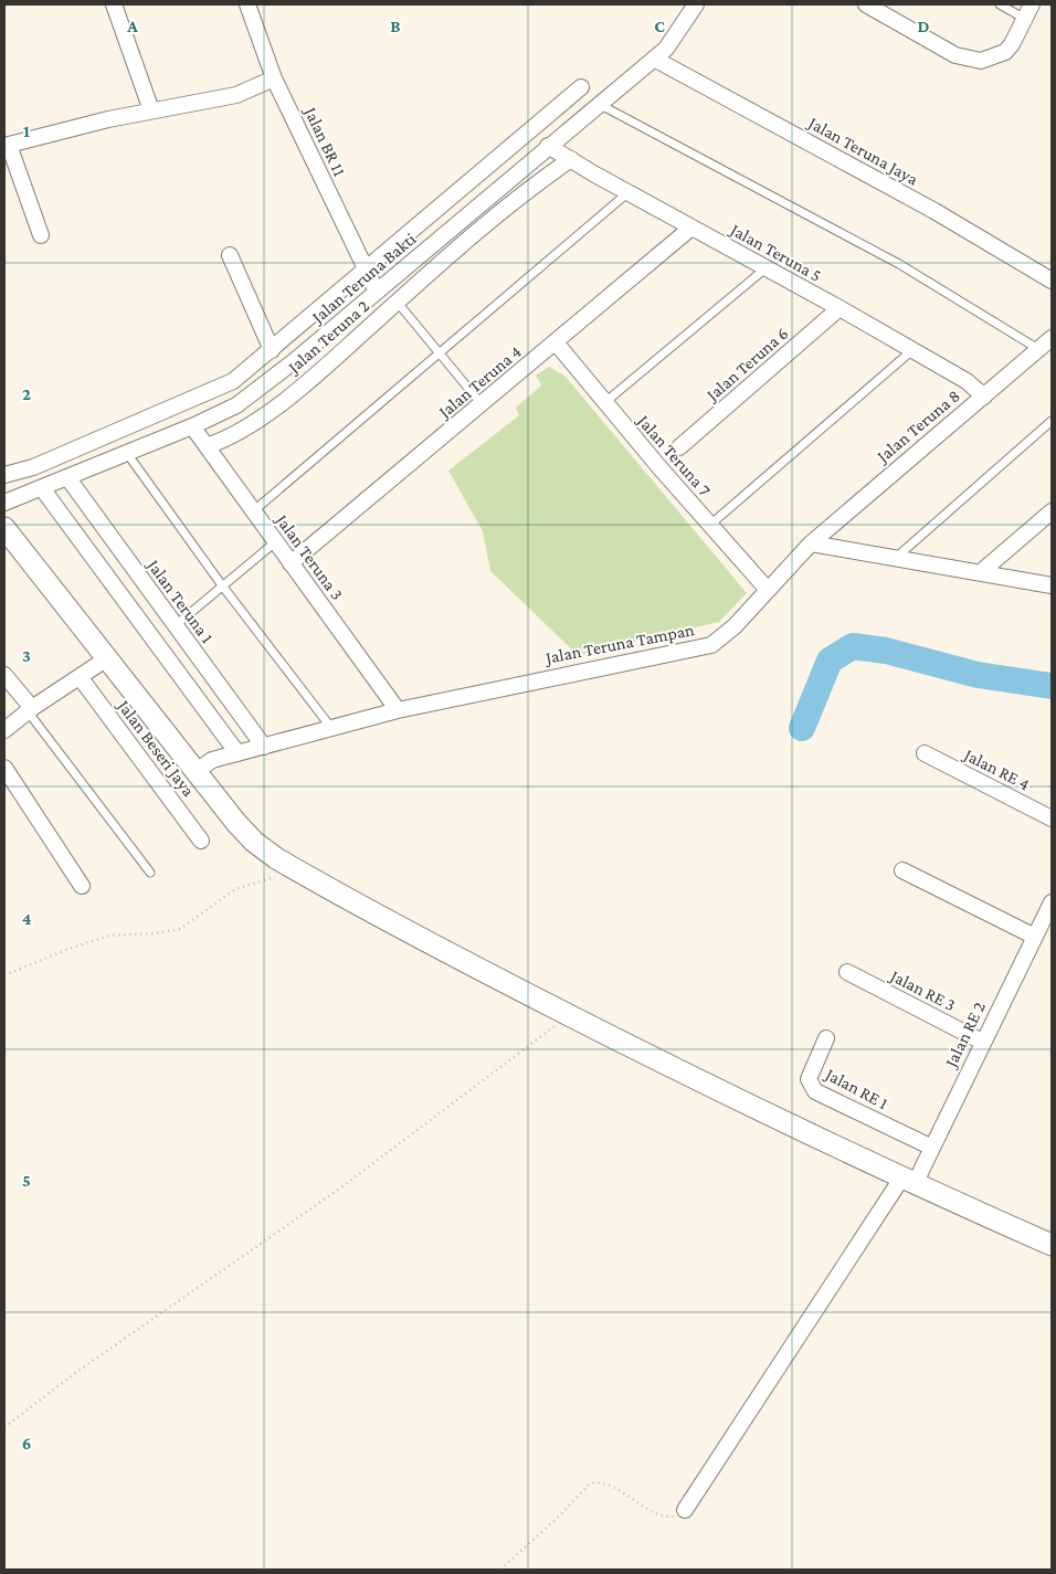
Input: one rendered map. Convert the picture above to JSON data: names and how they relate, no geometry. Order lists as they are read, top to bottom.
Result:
{
  "streets": {
    "street": [
      "Jalan BR 11",
      "Jalan Teruna Jaya",
      "Jalan Teruna 5",
      "Jalan Teruna Bakti",
      "Jalan Teruna 2",
      "Jalan Teruna 6",
      "Jalan Teruna 4",
      "Jalan Teruna 8",
      "Jalan Teruna 7",
      "Jalan Teruna 3",
      "Jalan Teruna 1",
      "Jalan Teruna Tampan",
      "Jalan Beseri Jaya",
      "Jalan RE 4",
      "Jalan RE 3",
      "Jalan RE 2",
      "Jalan RE 1"
    ]
  },
  "crossings": [
    ["Jalan BR 11", "Jalan Teruna Bakti"],
    ["Jalan Teruna Jaya", "Jalan Teruna Bakti"],
    ["Jalan Teruna 5", "Jalan Teruna Bakti"],
    ["Jalan Teruna 5", "Jalan Teruna 2"],
    ["Jalan Teruna 5", "Jalan Teruna 6"],
    ["Jalan Teruna 5", "Jalan Teruna 4"],
    ["Jalan Teruna 5", "Jalan Teruna 8"],
    ["Jalan Teruna Bakti", "Jalan Teruna 3"],
    ["Jalan Teruna Bakti", "Jalan Teruna 1"],
    ["Jalan Teruna 2", "Jalan Teruna 3"],
    ["Jalan Teruna 4", "Jalan Teruna 7"],
    ["Jalan Teruna 4", "Jalan Teruna 3"],
    ["Jalan Teruna 8", "Jalan Teruna Tampan"],
    ["Jalan Teruna 7", "Jalan Teruna Tampan"],
    ["Jalan Teruna 3", "Jalan Teruna Tampan"],
    ["Jalan Teruna 1", "Jalan Teruna Tampan"],
    ["Jalan RE 3", "Jalan RE 2"],
    ["Jalan RE 2", "Jalan RE 1"]
  ],
  "grid": {
    "columns": [
      "A",
      "B",
      "C",
      "D"
    ],
    "rows": [
      "1",
      "2",
      "3",
      "4",
      "5",
      "6"
    ]
  }
}
